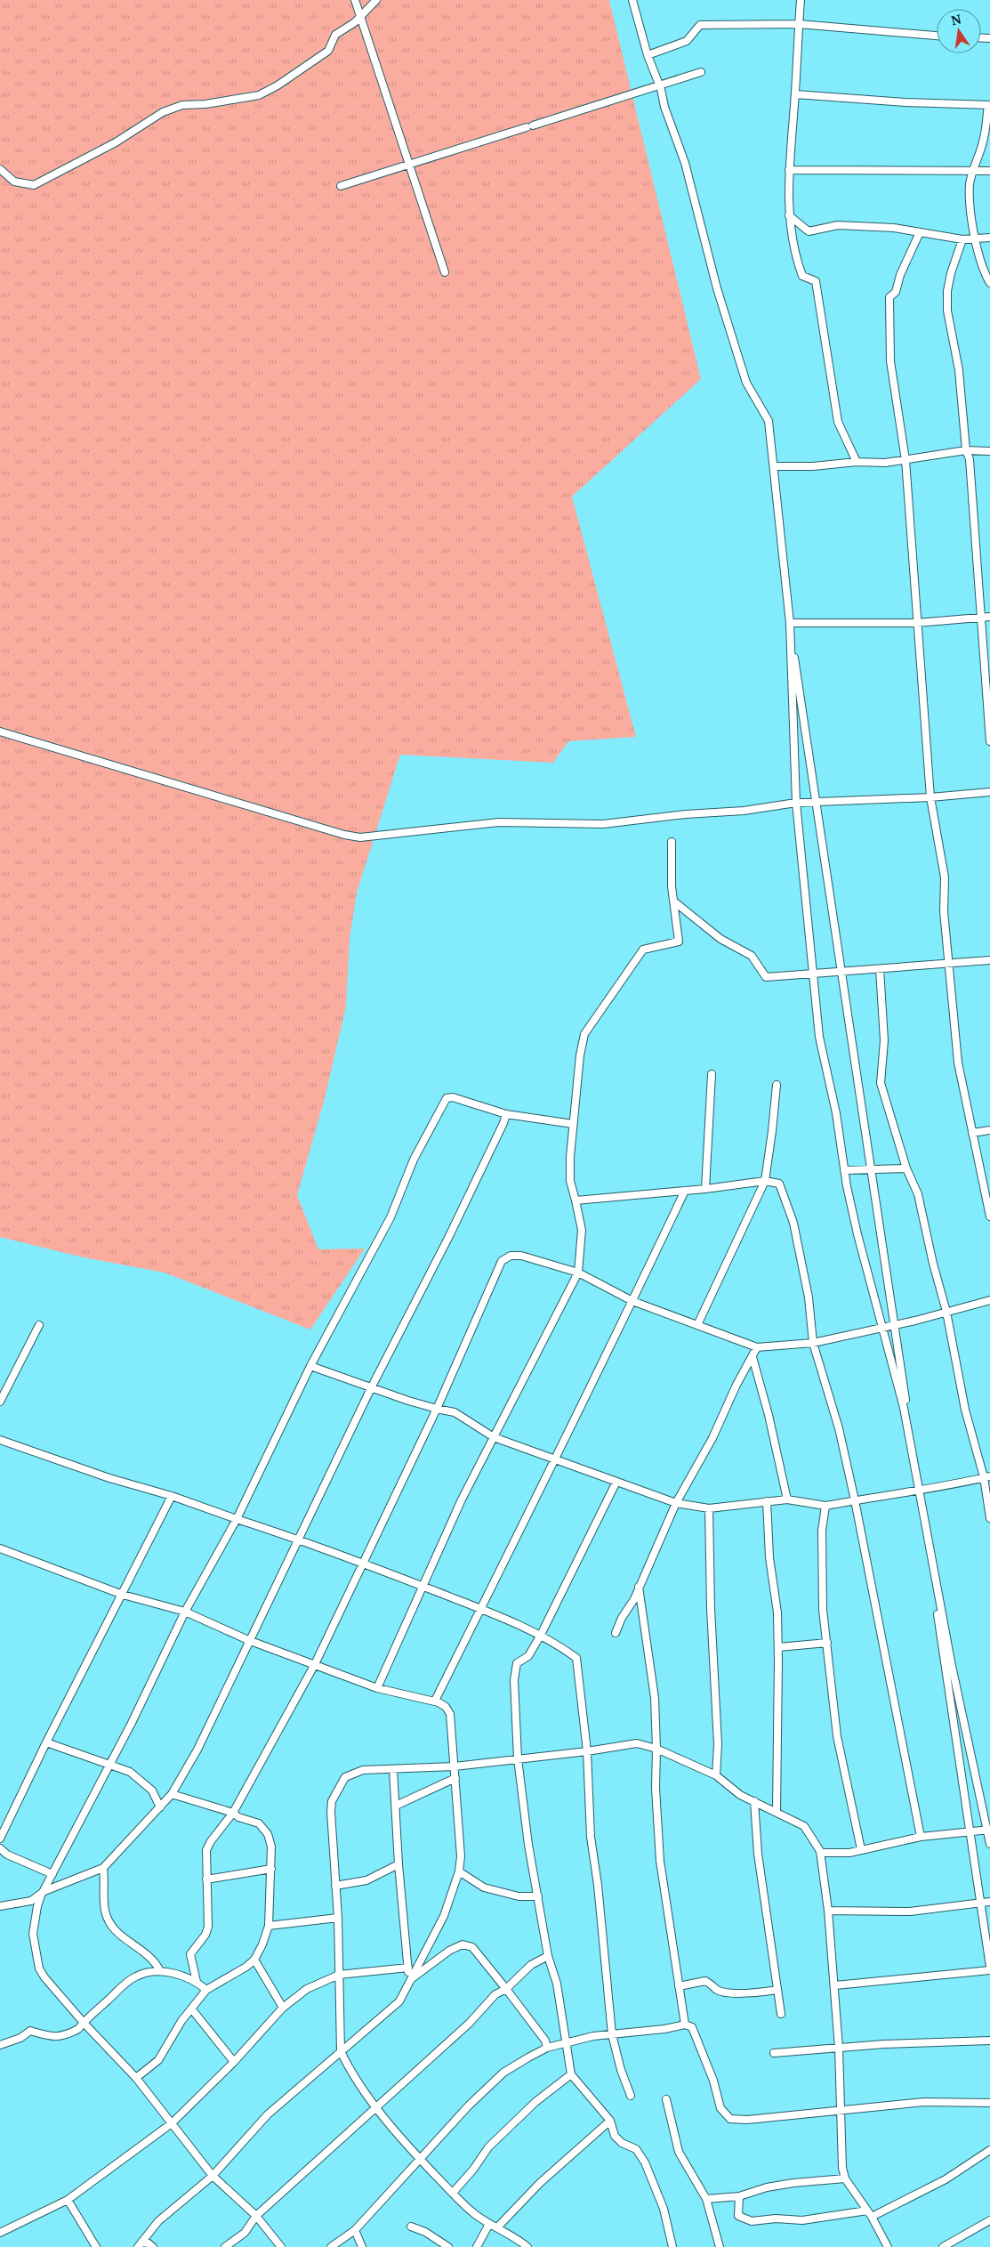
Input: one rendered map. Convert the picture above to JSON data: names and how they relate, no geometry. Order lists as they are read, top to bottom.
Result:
{
  "north": "top"
}
